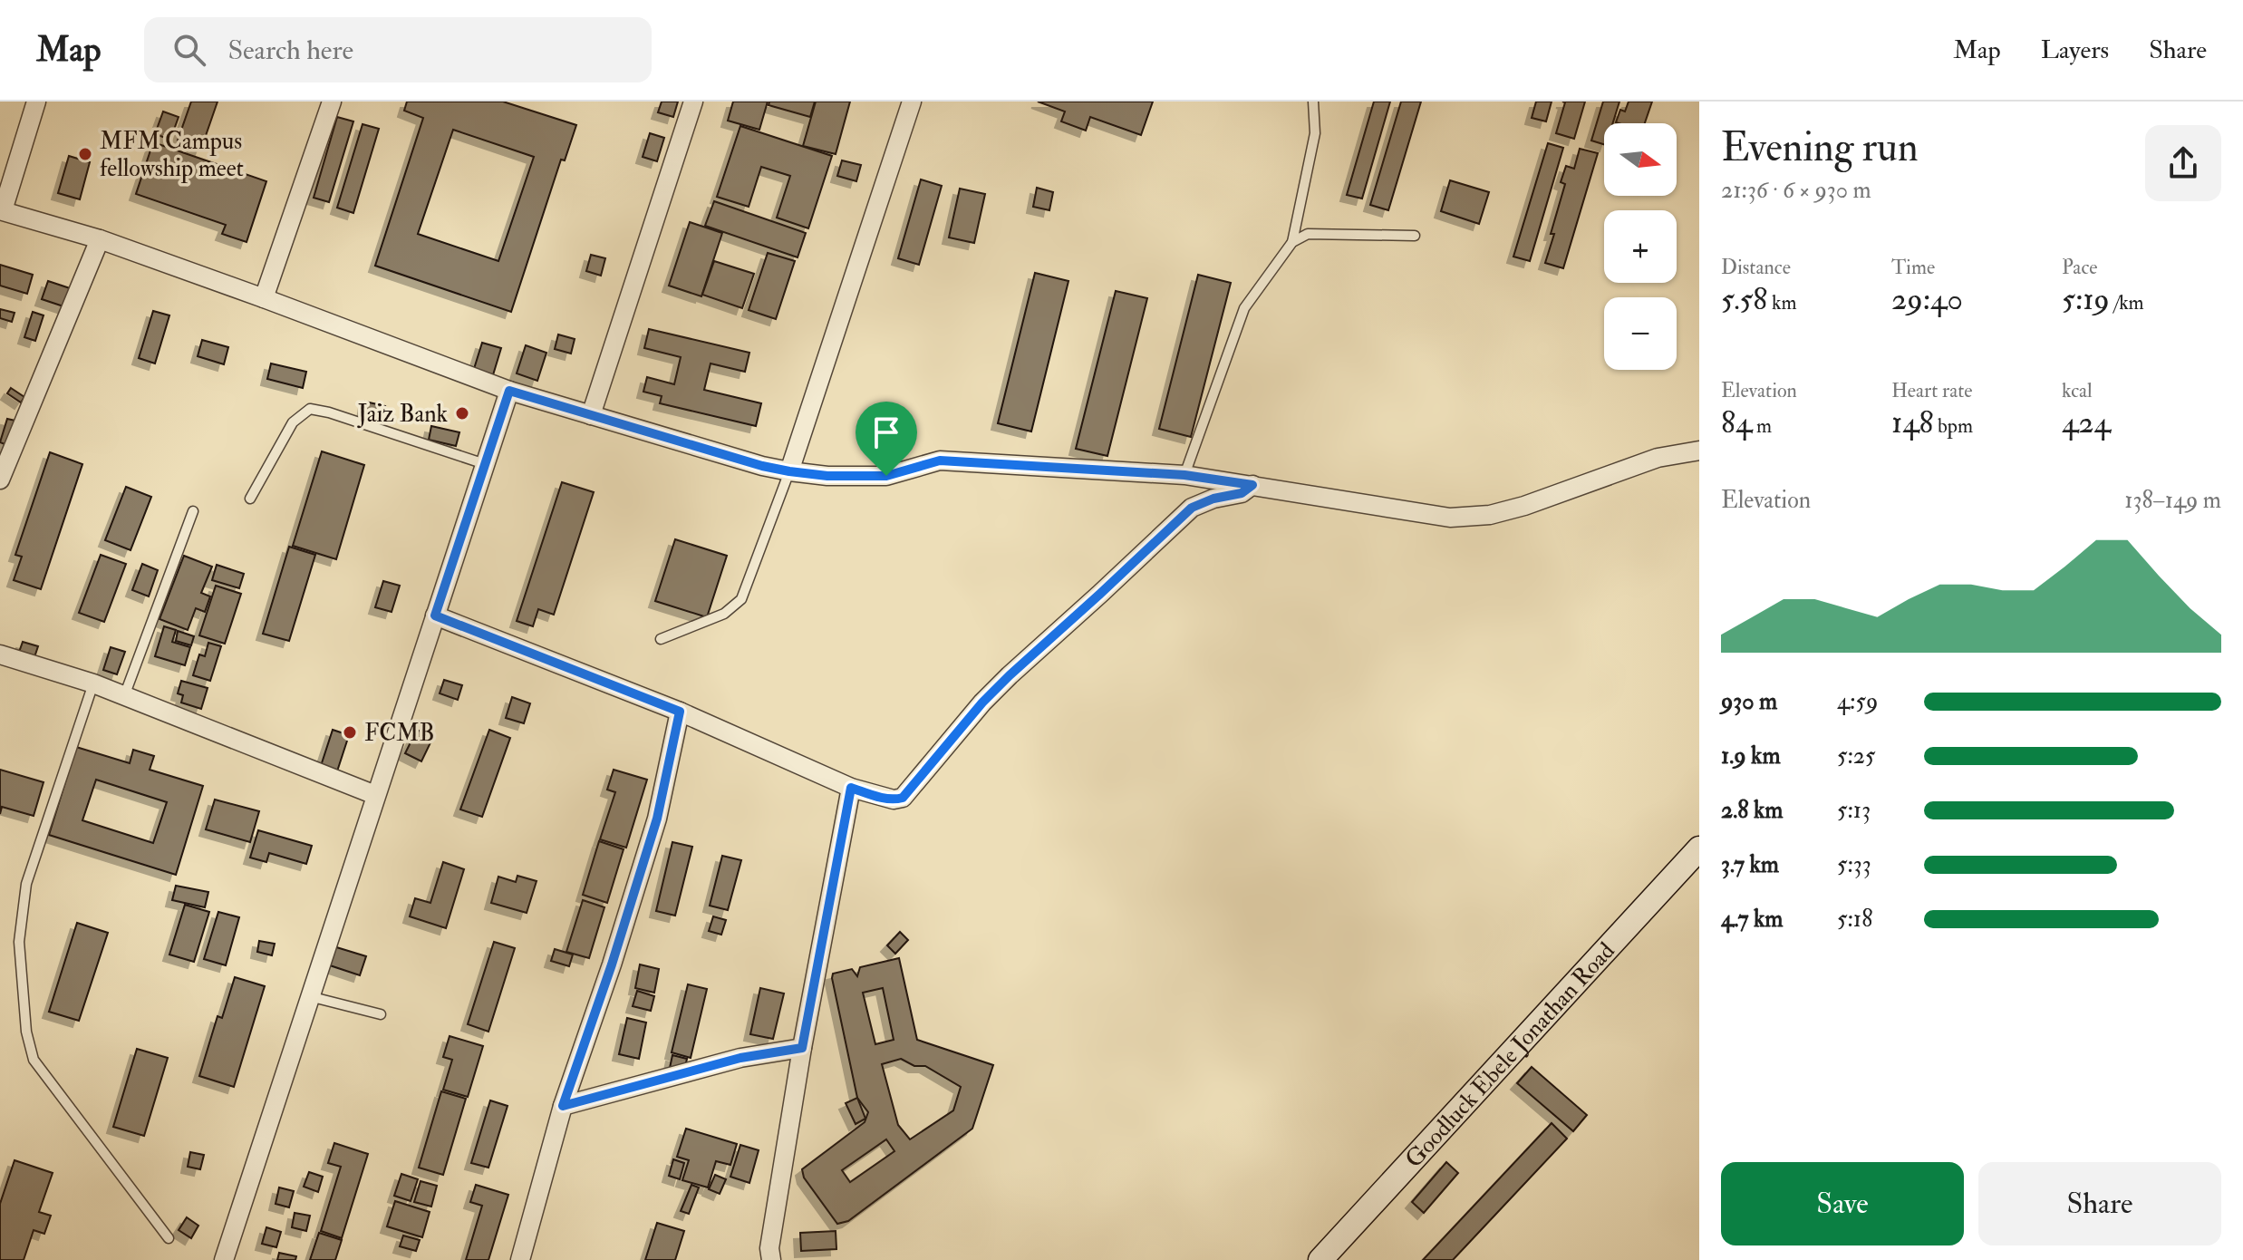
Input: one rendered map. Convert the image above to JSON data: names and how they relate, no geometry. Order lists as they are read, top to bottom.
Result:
{
  "streets": {
    "main road": ["Goodluck Ebele Jonathan Road"]
  },
  "places": ["MFM Campus fellowship meet", "Jaiz Bank", "FCMB"],
  "north": "right",
  "page": {
    "header": "Map",
    "search": "Search here",
    "nav": ["Map", "Layers", "Share"],
    "heading": ["Evening run", "21:36 · 6 × 930 m"],
    "map_buttons": ["+", "−"],
    "stats": [
      ["Distance", "5.58 km"],
      ["Time", "29:40"],
      ["Pace", "5:19 /km"],
      ["Elevation", "84 m"],
      ["Heart rate", "148 bpm"],
      ["kcal", "424"]
    ],
    "chart": ["Elevation", "138–149 m"],
    "list": [
      {
        "name": "930 m",
        "note": "4:59"
      },
      {
        "name": "1.9 km",
        "note": "5:25"
      },
      {
        "name": "2.8 km",
        "note": "5:13"
      },
      {
        "name": "3.7 km",
        "note": "5:33"
      },
      {
        "name": "4.7 km",
        "note": "5:18"
      }
    ],
    "buttons": ["Save", "Share"]
  }
}
